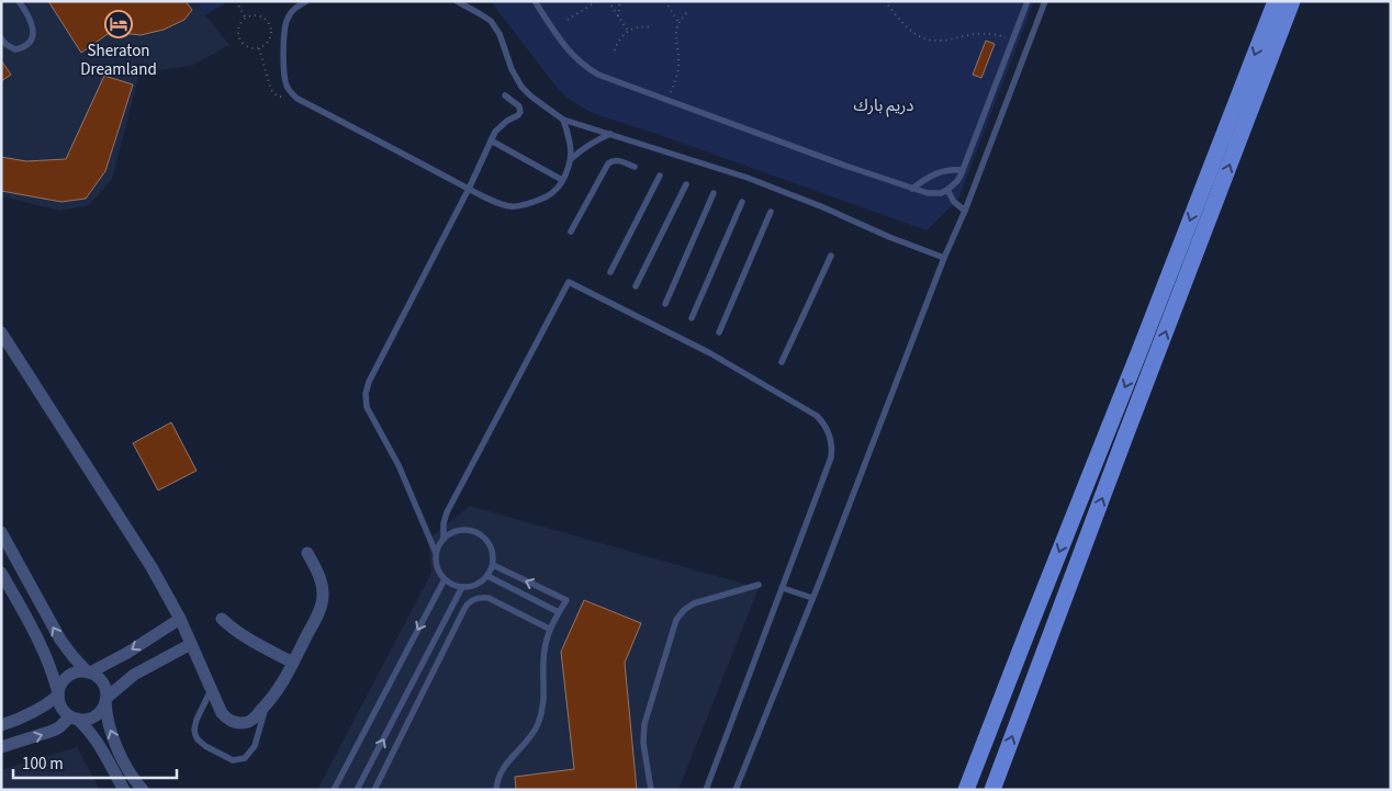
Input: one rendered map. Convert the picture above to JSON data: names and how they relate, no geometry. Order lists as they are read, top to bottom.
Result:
{
  "parks": ["دريم بارك"],
  "places": {
    "hotel": ["Sheraton Dreamland"]
  },
  "scale_bar": "100 m"
}
